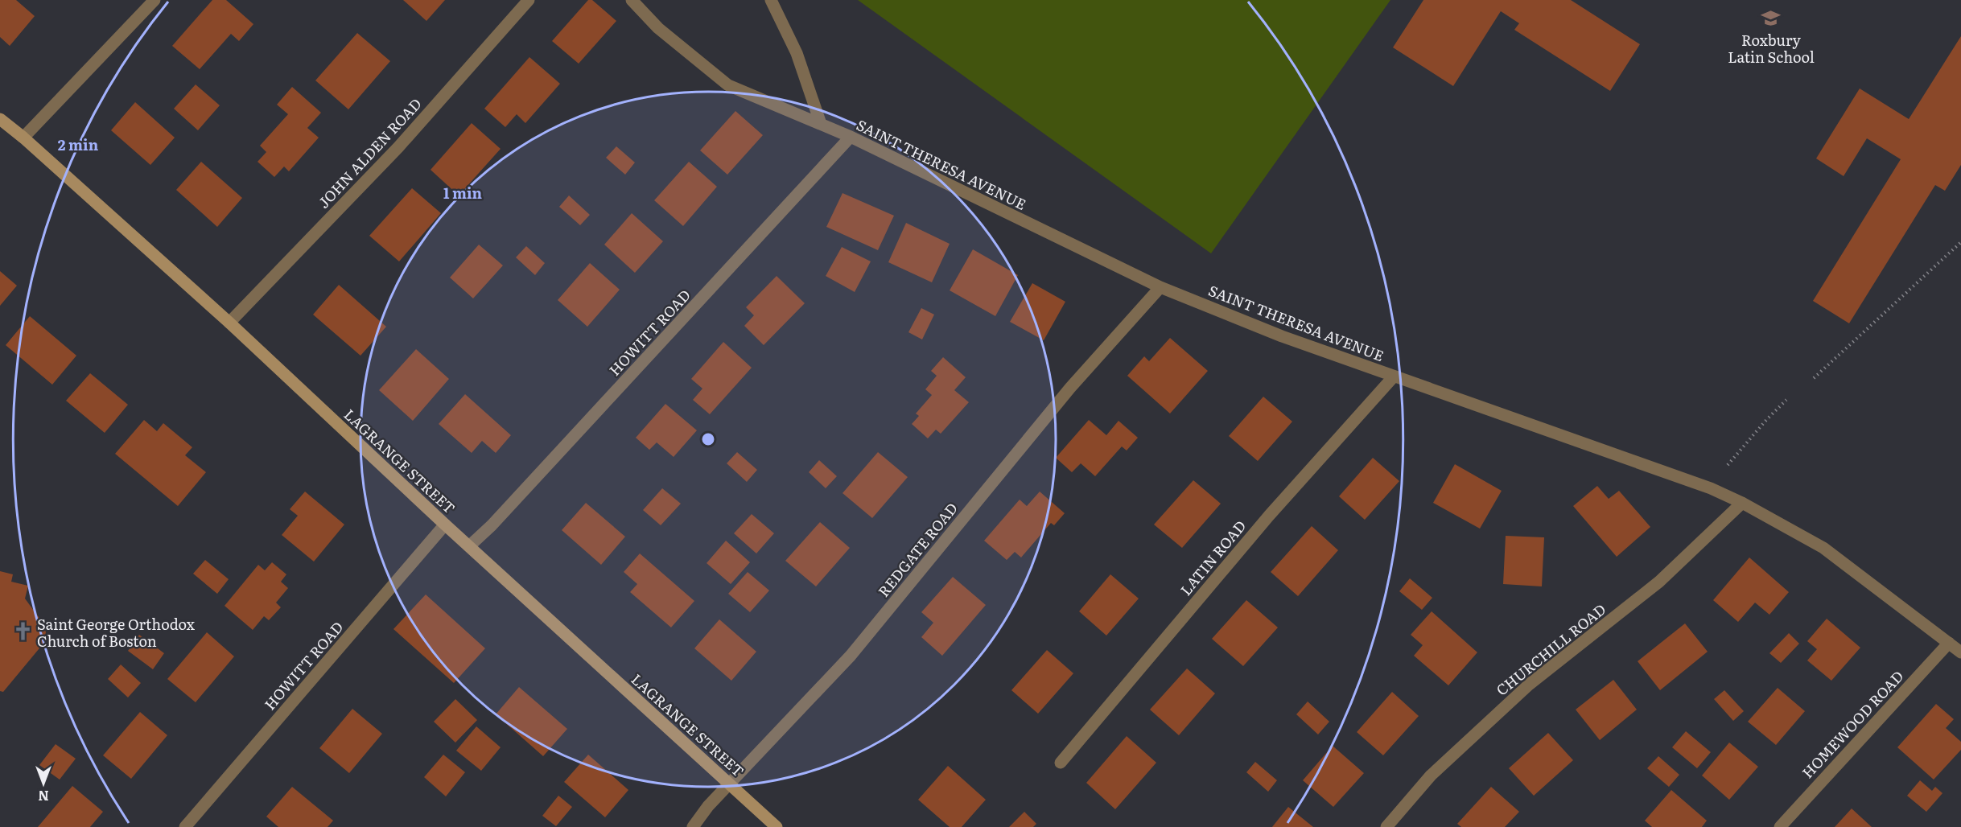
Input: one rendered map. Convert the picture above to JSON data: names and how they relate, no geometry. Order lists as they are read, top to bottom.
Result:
{
  "streets": {
    "main road": ["LAGRANGE STREET"],
    "street": [
      "JOHN ALDEN ROAD",
      "SAINT THERESA AVENUE",
      "HOWITT ROAD",
      "REDGATE ROAD",
      "LATIN ROAD",
      "CHURCHILL ROAD",
      "HOMEWOOD ROAD"
    ]
  },
  "crossings": [
    ["JOHN ALDEN ROAD", "LAGRANGE STREET"],
    ["SAINT THERESA AVENUE", "HOWITT ROAD"],
    ["SAINT THERESA AVENUE", "REDGATE ROAD"],
    ["SAINT THERESA AVENUE", "LATIN ROAD"],
    ["SAINT THERESA AVENUE", "CHURCHILL ROAD"],
    ["SAINT THERESA AVENUE", "HOMEWOOD ROAD"],
    ["HOWITT ROAD", "LAGRANGE STREET"],
    ["LAGRANGE STREET", "REDGATE ROAD"]
  ],
  "places": {
    "school or university": ["Roxbury Latin School"],
    "church": ["Saint George Orthodox Church of Boston"]
  },
  "north": "bottom",
  "rings": ["2 min", "1 min"]
}
